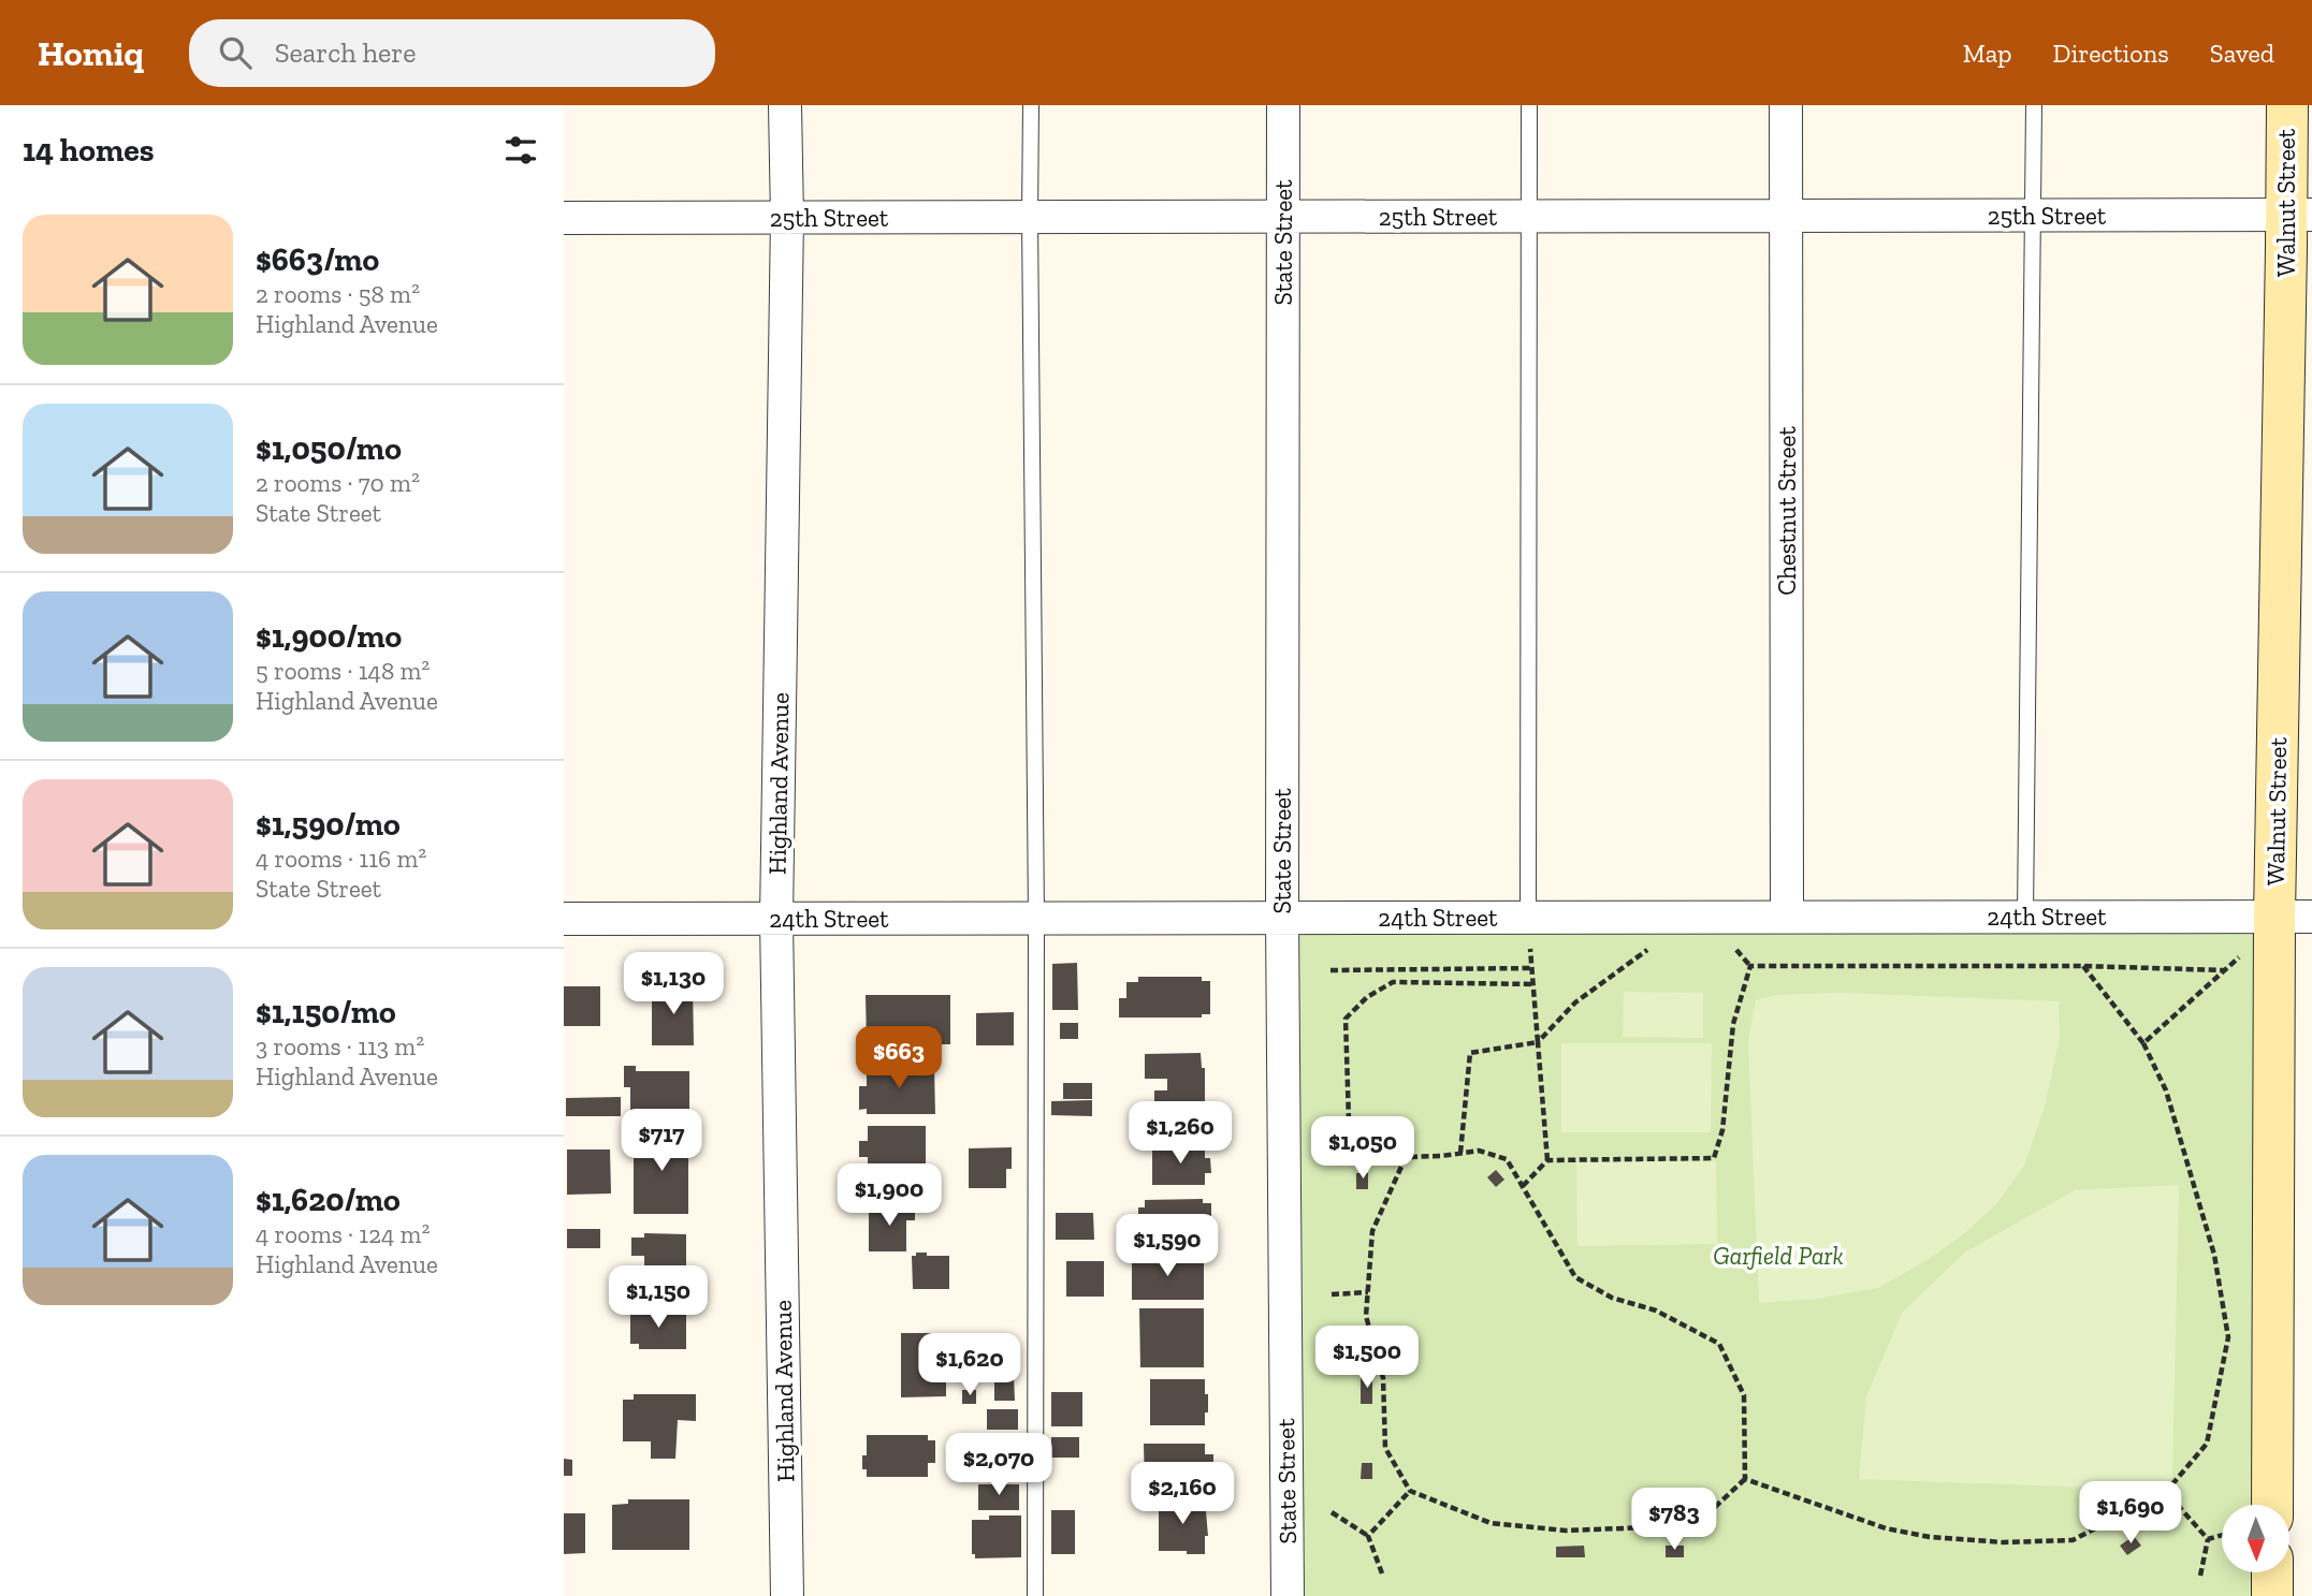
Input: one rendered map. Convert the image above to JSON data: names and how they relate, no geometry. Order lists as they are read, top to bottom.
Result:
{
  "streets": {
    "main road": ["Walnut Street"],
    "street": [
      "25th Street",
      "State Street",
      "Chestnut Street",
      "Highland Avenue",
      "24th Street"
    ]
  },
  "crossings": [
    ["Walnut Street", "25th Street"],
    ["Walnut Street", "24th Street"],
    ["25th Street", "State Street"],
    ["25th Street", "Chestnut Street"],
    ["25th Street", "Highland Avenue"],
    ["State Street", "24th Street"],
    ["Chestnut Street", "24th Street"],
    ["Highland Avenue", "24th Street"]
  ],
  "parks": ["Garfield Park"],
  "north": "bottom",
  "page": {
    "header": "Homiq",
    "search": "Search here",
    "nav": ["Map", "Directions", "Saved"],
    "heading": "14 homes",
    "list": [
      {
        "name": "$663/mo",
        "note": "2 rooms · 58 m² · Highland Avenue"
      },
      {
        "name": "$1,050/mo",
        "note": "2 rooms · 70 m² · State Street"
      },
      {
        "name": "$1,900/mo",
        "note": "5 rooms · 148 m² · Highland Avenue"
      },
      {
        "name": "$1,590/mo",
        "note": "4 rooms · 116 m² · State Street"
      },
      {
        "name": "$1,150/mo",
        "note": "3 rooms · 113 m² · Highland Avenue"
      },
      {
        "name": "$1,620/mo",
        "note": "4 rooms · 124 m² · Highland Avenue"
      }
    ],
    "price": [
      "$1,130",
      "$663",
      "$1,260",
      "$717",
      "$1,050",
      "$1,900",
      "$1,590",
      "$1,150",
      "$1,500",
      "$1,620",
      "$2,070",
      "$2,160",
      "$1,690",
      "$783"
    ]
  }
}
